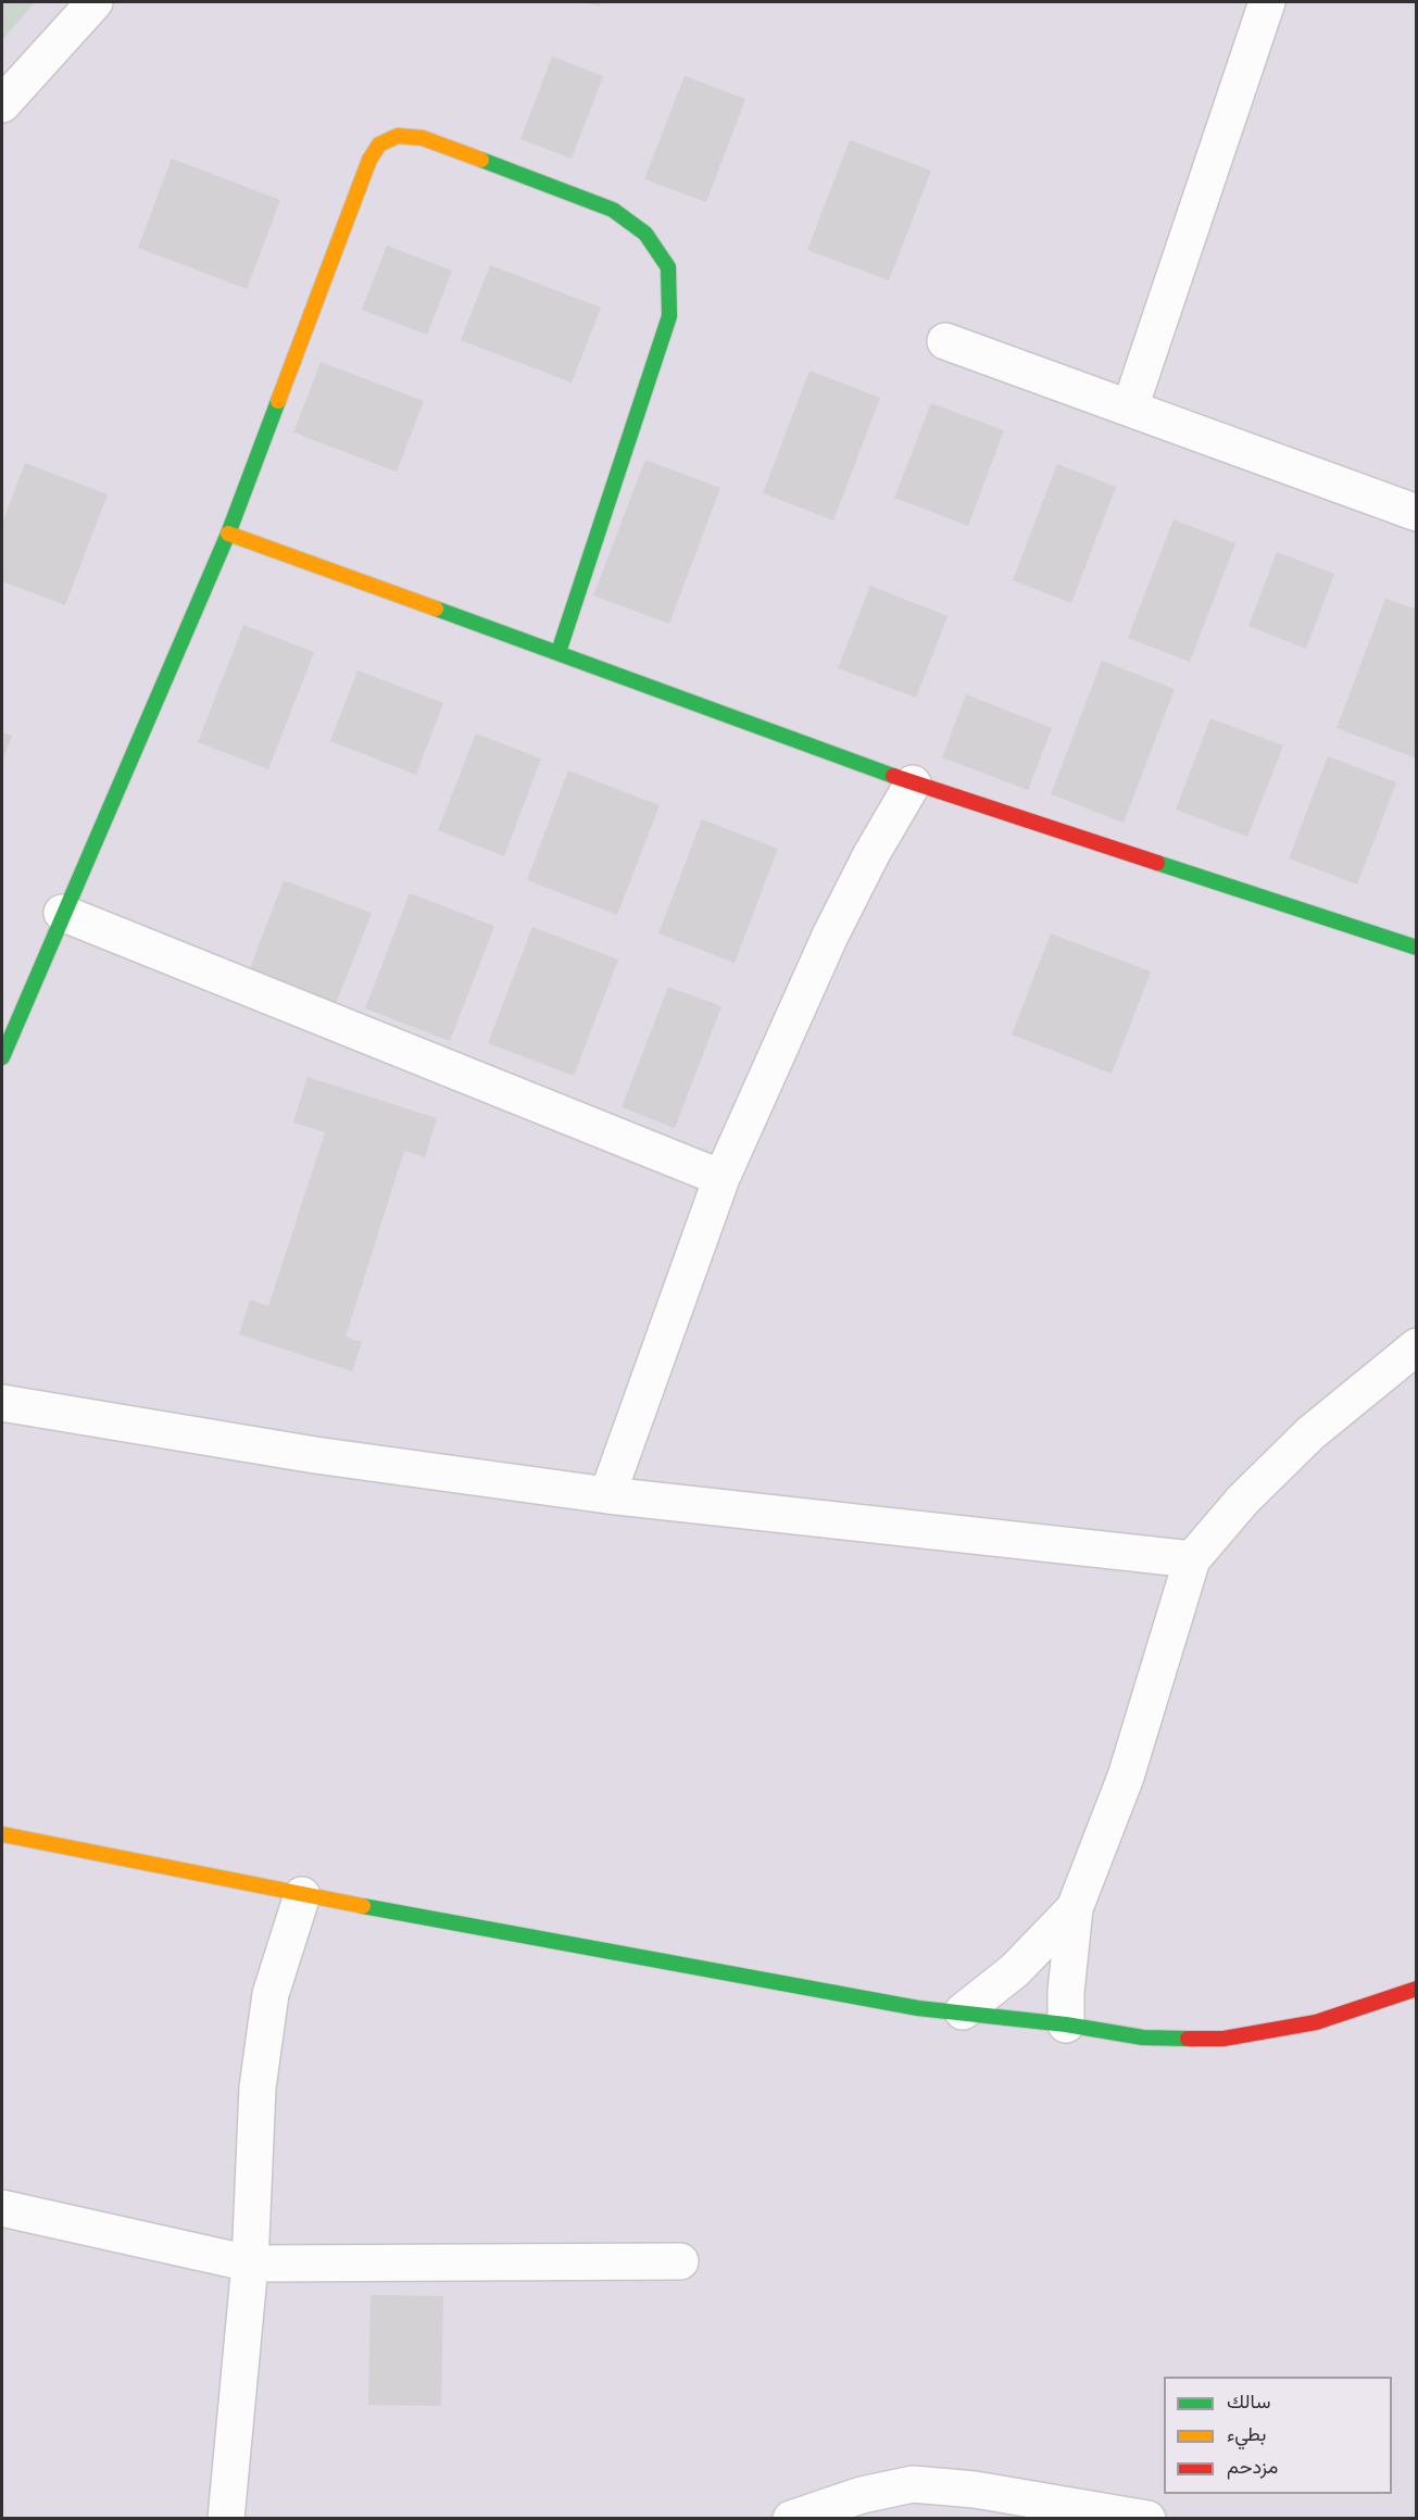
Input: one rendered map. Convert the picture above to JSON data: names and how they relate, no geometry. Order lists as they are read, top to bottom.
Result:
{
  "legend": ["سالك", "بطيء", "مزدحم"]
}
